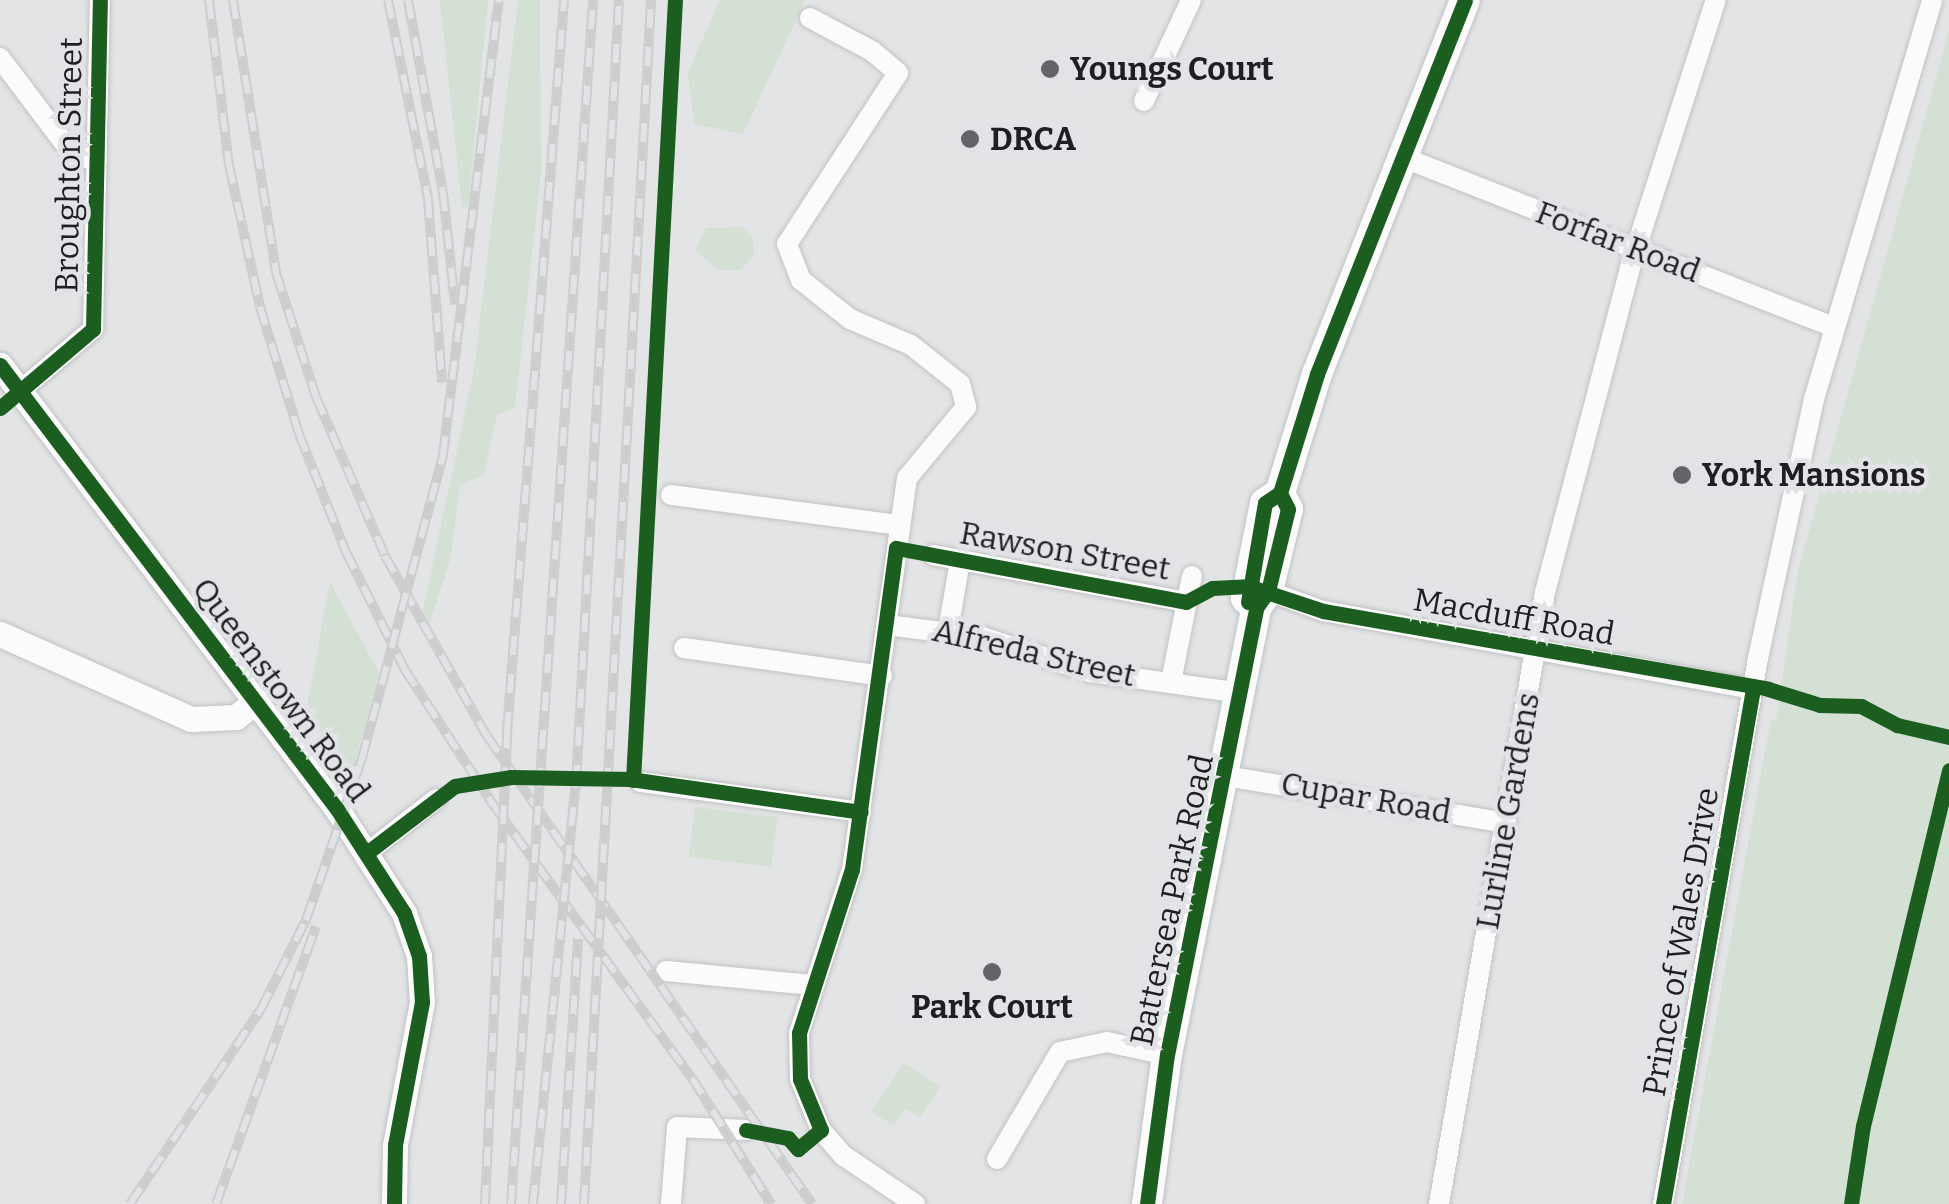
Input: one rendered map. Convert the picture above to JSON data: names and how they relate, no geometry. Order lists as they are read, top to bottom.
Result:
{
  "streets": {
    "highway": ["Battersea Park Road"],
    "main road": ["Queenstown Road"],
    "street": [
      "Broughton Street",
      "Forfar Road",
      "Rawson Street",
      "Macduff Road",
      "Alfreda Street",
      "Cupar Road",
      "Lurline Gardens",
      "Prince of Wales Drive"
    ]
  },
  "crossings": [
    ["Broughton Street", "Queenstown Road"],
    ["Forfar Road", "Lurline Gardens"],
    ["Forfar Road", "Battersea Park Road"],
    ["Forfar Road", "Prince of Wales Drive"],
    ["Rawson Street", "Alfreda Street"],
    ["Macduff Road", "Lurline Gardens"],
    ["Macduff Road", "Battersea Park Road"],
    ["Macduff Road", "Prince of Wales Drive"],
    ["Alfreda Street", "Battersea Park Road"],
    ["Cupar Road", "Lurline Gardens"],
    ["Cupar Road", "Battersea Park Road"]
  ],
  "places": [
    "Youngs Court",
    "DRCA",
    "York Mansions",
    "Park Court"
  ]
}
